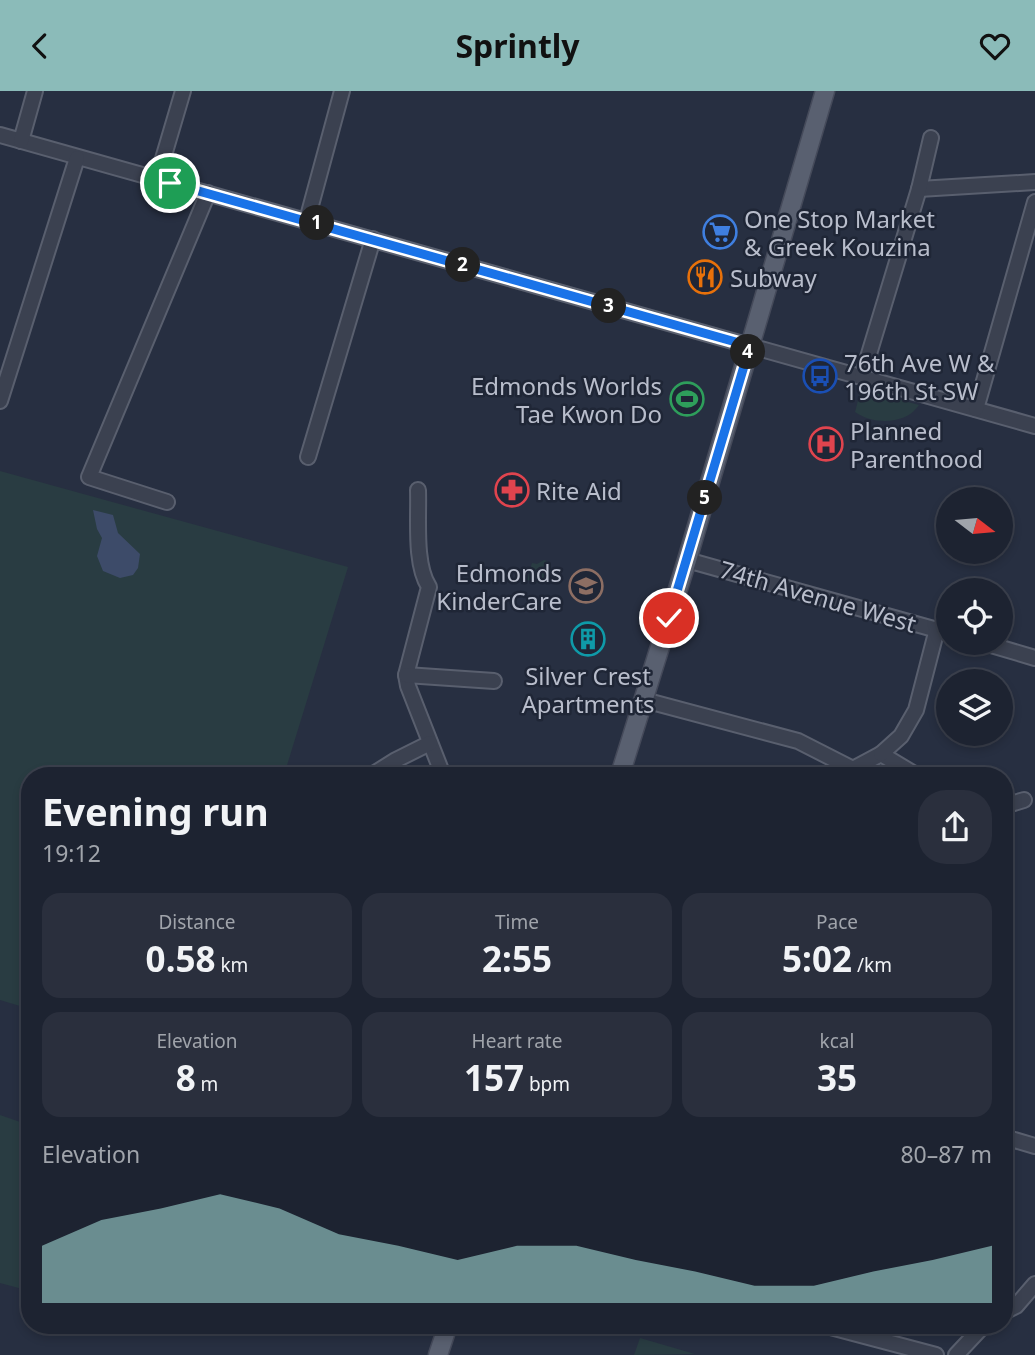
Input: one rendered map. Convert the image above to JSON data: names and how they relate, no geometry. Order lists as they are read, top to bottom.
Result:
{
  "streets": {
    "street": ["74th Avenue West"]
  },
  "places": {
    "supermarket": ["One Stop Market & Greek Kouzina"],
    "restaurant": ["Subway"],
    "bus stop": ["76th Ave W & 196th St SW"],
    "sports": ["Edmonds Worlds Tae Kwon Do"],
    "hospital": ["Planned Parenthood"],
    "pharmacy": ["Rite Aid"],
    "school or university": ["Edmonds KinderCare"],
    "building": ["Silver Crest Apartments"]
  },
  "north": "right",
  "page": {
    "header": "Sprintly",
    "pins": [
      "1",
      "2",
      "3",
      "4",
      "5"
    ],
    "heading": ["Evening run", "19:12"],
    "stats": [
      ["Distance", "0.58 km"],
      ["Time", "2:55"],
      ["Pace", "5:02 /km"],
      ["Elevation", "8 m"],
      ["Heart rate", "157 bpm"],
      ["kcal", "35"]
    ],
    "chart": ["Elevation", "80–87 m"]
  }
}
